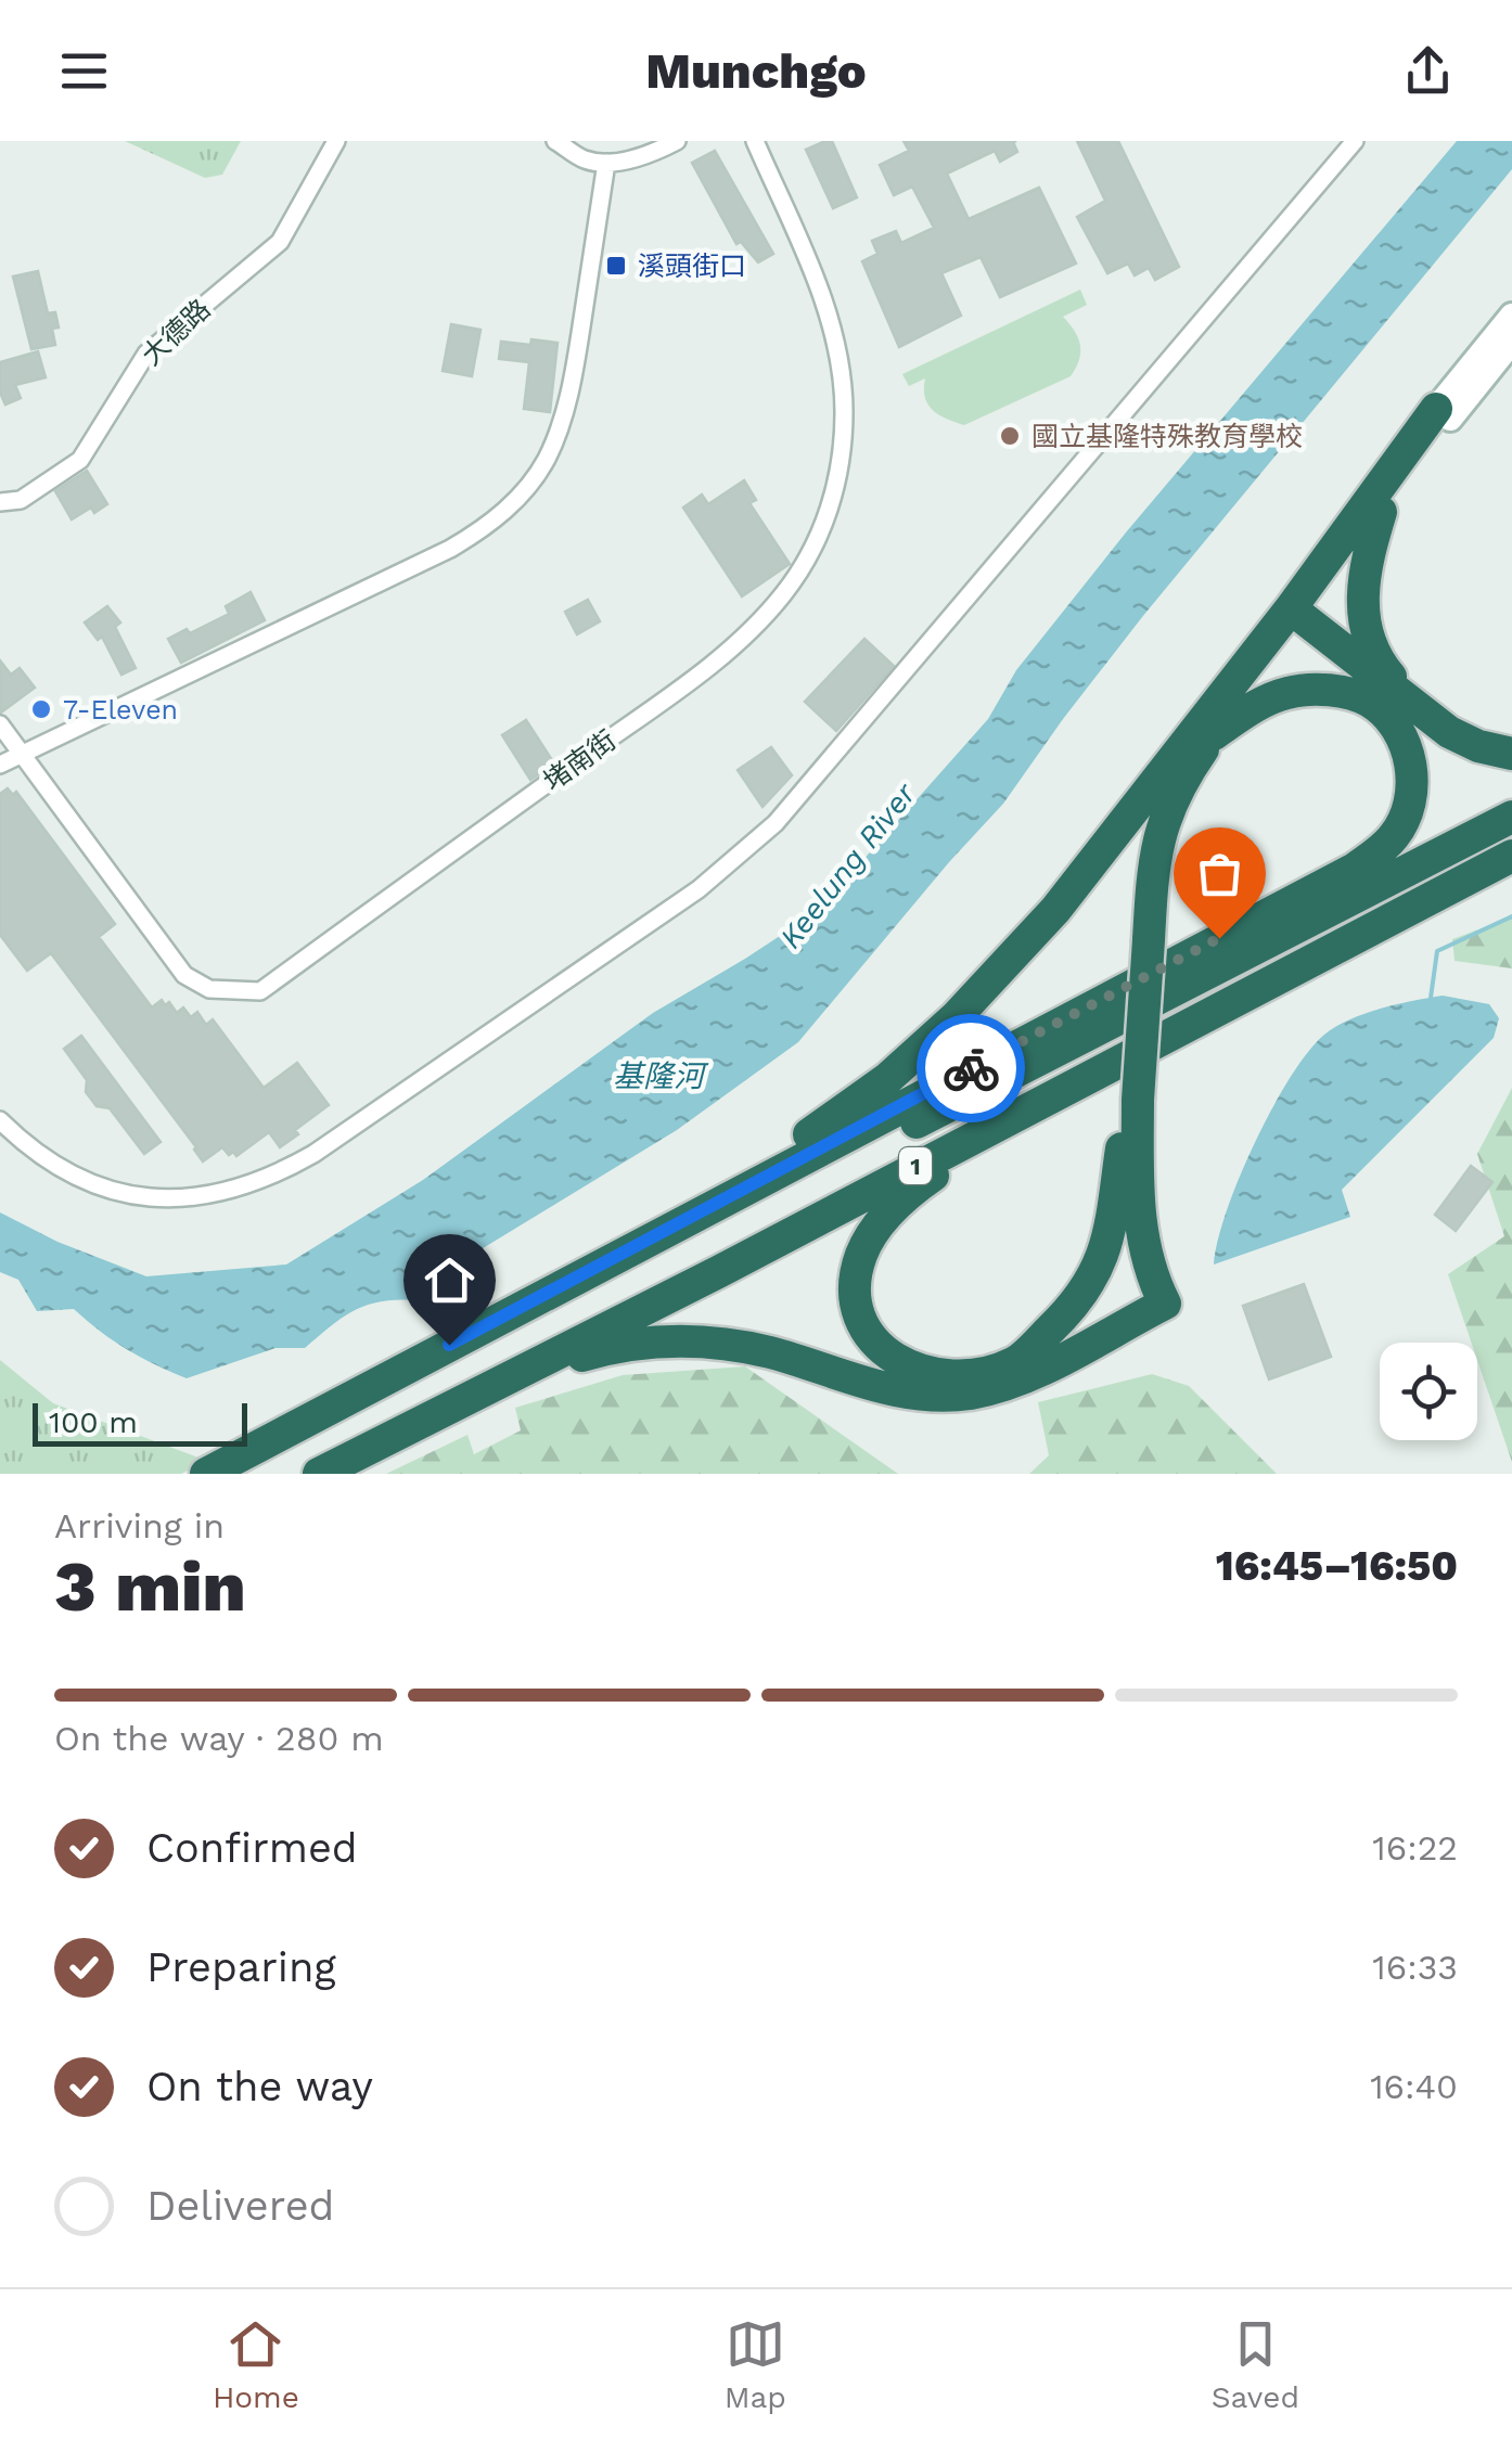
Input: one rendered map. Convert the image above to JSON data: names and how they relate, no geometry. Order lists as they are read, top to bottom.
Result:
{
  "streets": {
    "highway": ["1"],
    "street": ["大德路", "堵南街"]
  },
  "water": ["Keelung River", "基隆河"],
  "places": {
    "transit": ["溪頭街口"],
    "other": ["國立基隆特殊教育學校", "7-Eleven"]
  },
  "scale_bar": "100 m",
  "page": {
    "header": "Munchgo",
    "scale": "100 m",
    "heading": ["3 min", "Arriving in", "16:45–16:50"],
    "bar": "On the way · 280 m",
    "list": [
      ["Confirmed", "16:22"],
      ["Preparing", "16:33"],
      ["On the way", "16:40"],
      "Delivered"
    ],
    "tabs": ["Home", "Map", "Saved"]
  }
}
